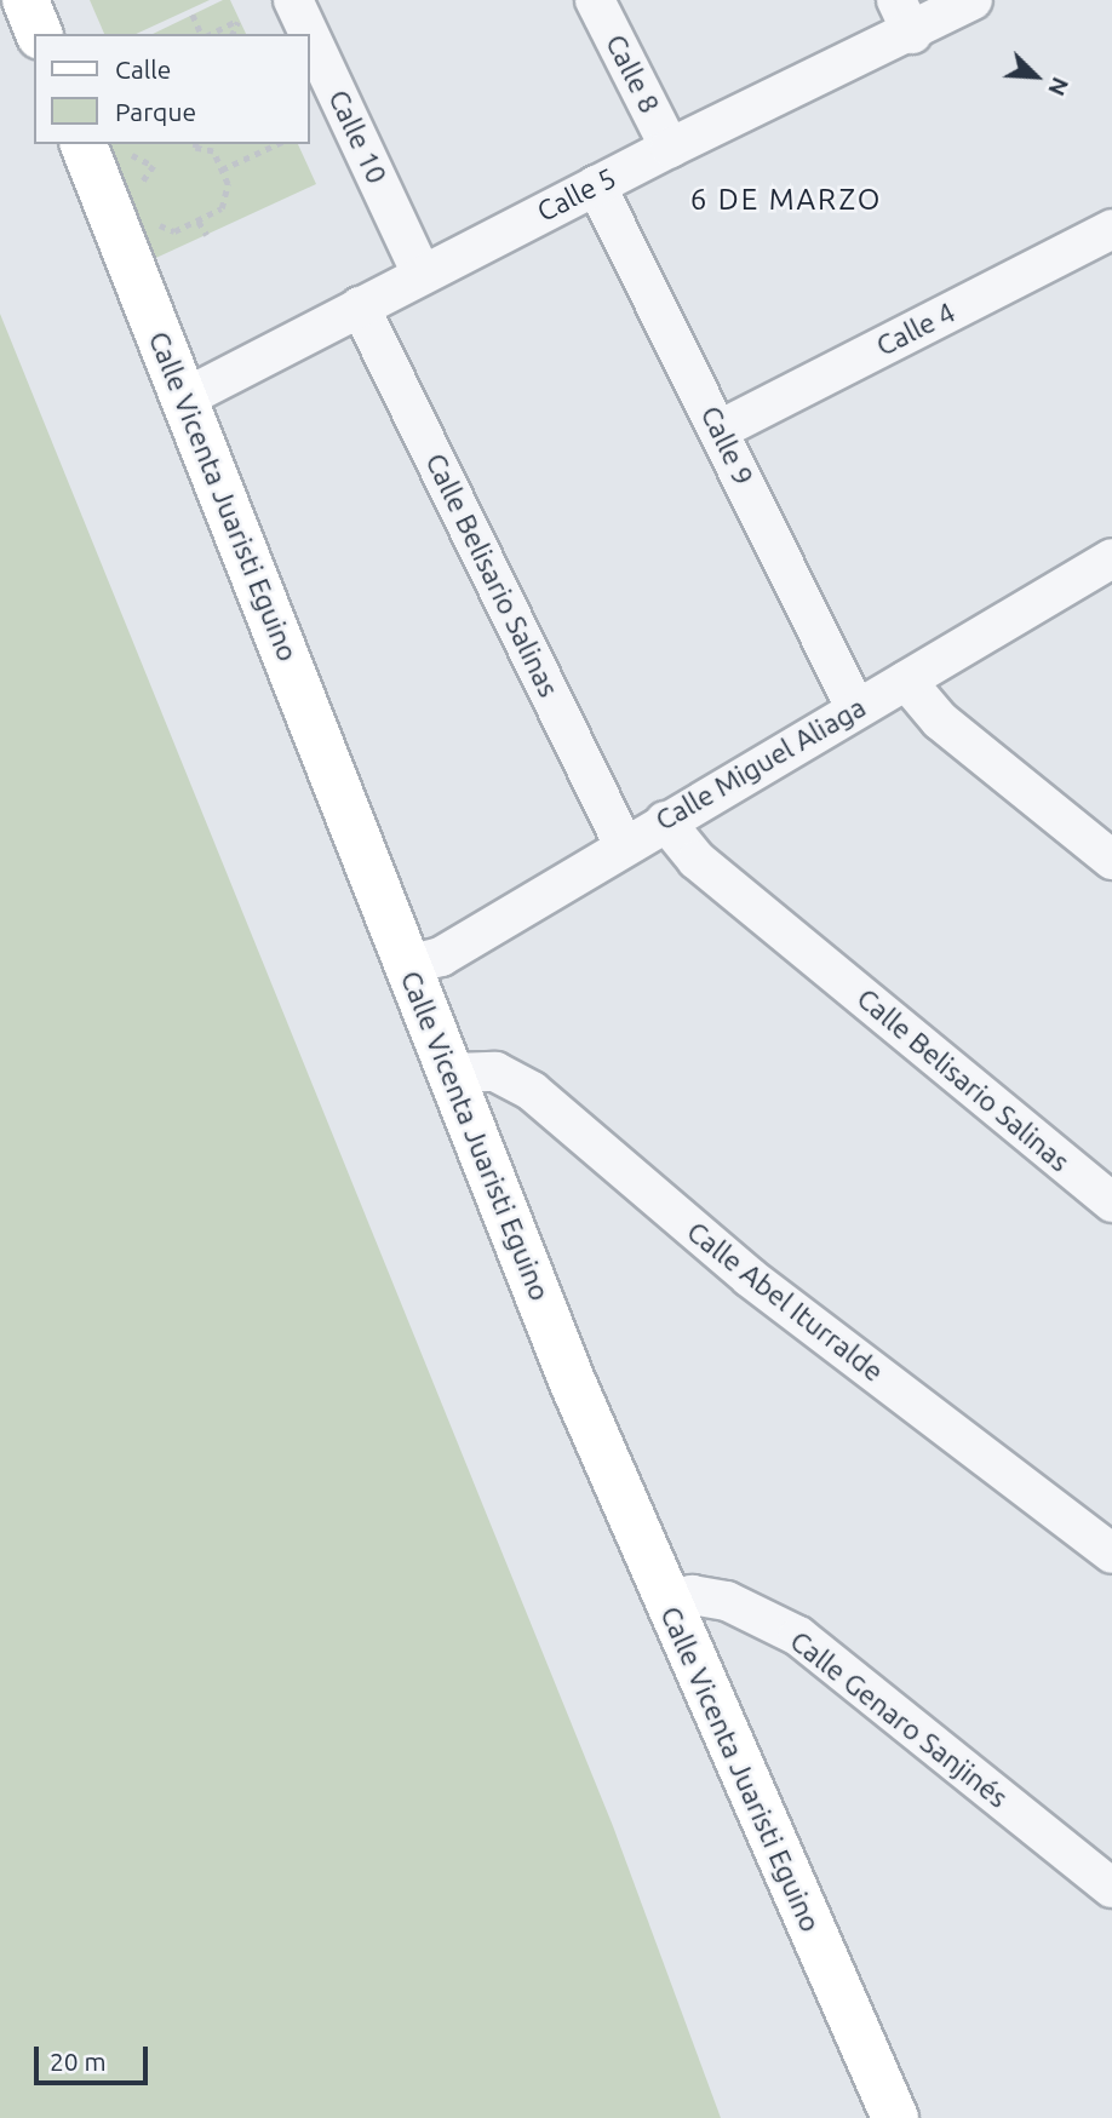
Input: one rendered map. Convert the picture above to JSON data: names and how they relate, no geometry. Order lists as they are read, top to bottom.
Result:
{
  "streets": {
    "main road": ["Calle Vicenta Juaristi Eguino"],
    "street": [
      "Calle 8",
      "Calle 10",
      "Calle 5",
      "Calle 4",
      "Calle 9",
      "Calle Belisario Salinas",
      "Calle Miguel Aliaga",
      "Calle Abel Iturralde",
      "Calle Genaro Sanjinés"
    ]
  },
  "crossings": [
    ["Calle 8", "Calle 5"],
    ["Calle 10", "Calle 5"],
    ["Calle 5", "Calle 9"],
    ["Calle 5", "Calle Vicenta Juaristi Eguino"],
    ["Calle 5", "Calle Belisario Salinas"],
    ["Calle 4", "Calle 9"],
    ["Calle 9", "Calle Miguel Aliaga"],
    ["Calle Vicenta Juaristi Eguino", "Calle Miguel Aliaga"],
    ["Calle Vicenta Juaristi Eguino", "Calle Abel Iturralde"],
    ["Calle Vicenta Juaristi Eguino", "Calle Genaro Sanjinés"],
    ["Calle Belisario Salinas", "Calle Miguel Aliaga"]
  ],
  "districts": ["6 DE MARZO"],
  "legend": ["Calle", "Parque"],
  "scale_bar": "20 m",
  "north": "bottom right"
}
